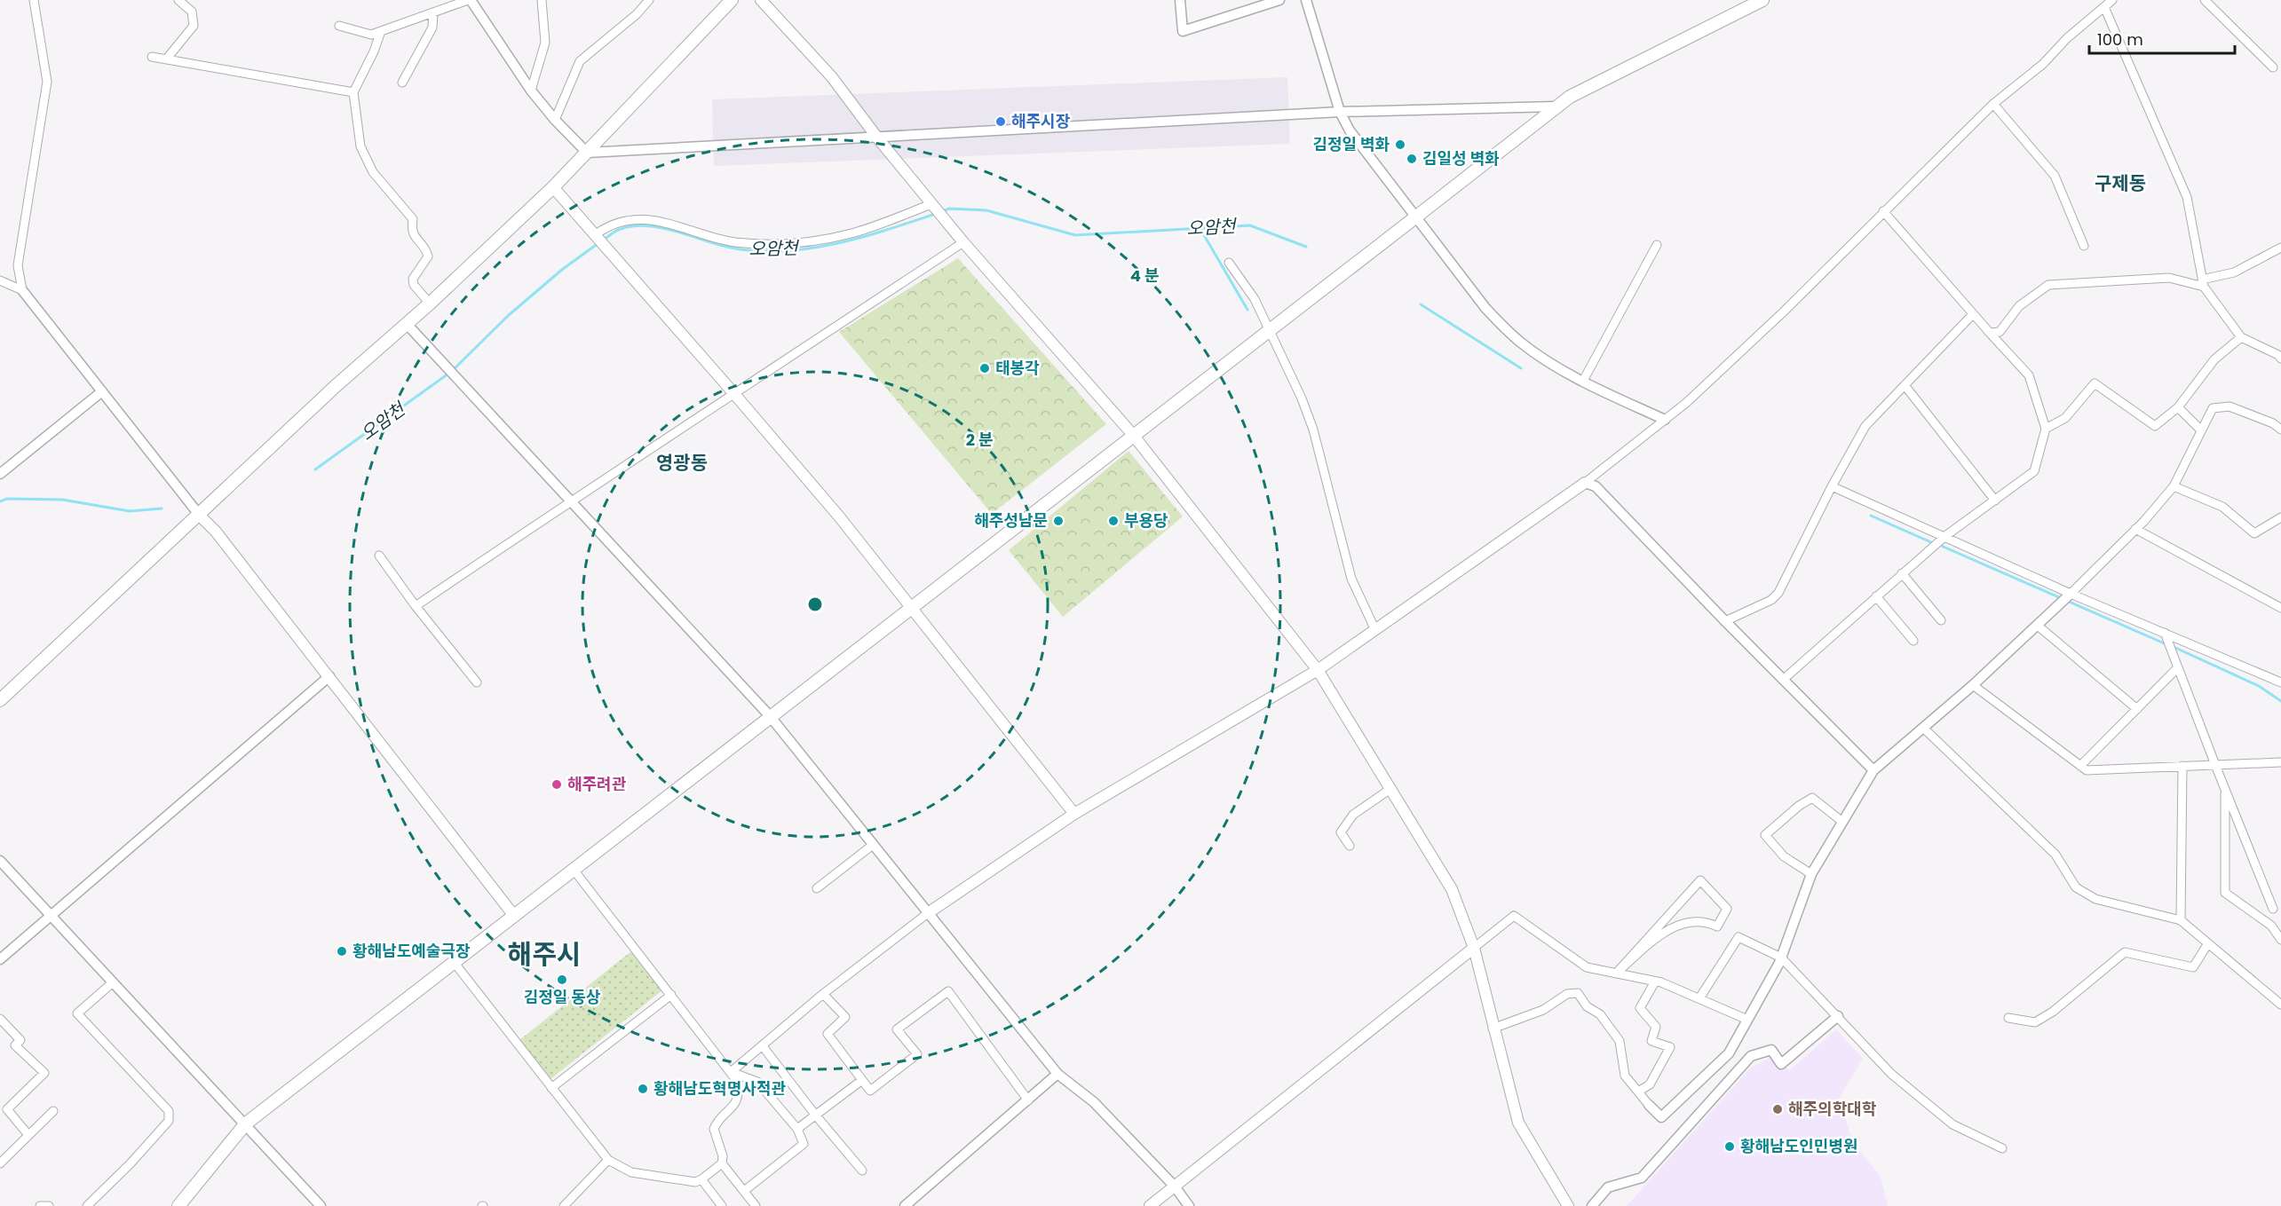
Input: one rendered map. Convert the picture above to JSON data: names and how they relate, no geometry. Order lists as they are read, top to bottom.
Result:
{
  "districts": ["구제동", "영광동", "해주시"],
  "water": ["오암천"],
  "places": [
    "해주시장",
    "김정일 벽화",
    "김일성 벽화",
    "태봉각",
    "해주성남문",
    "부용당",
    "해주려관",
    "황해남도예술극장",
    "김정일 동상",
    "황해남도혁명사적관",
    "해주의학대학",
    "황해남도인민병원"
  ],
  "scale_bar": "100 m",
  "rings": ["4 분", "2 분"]
}
